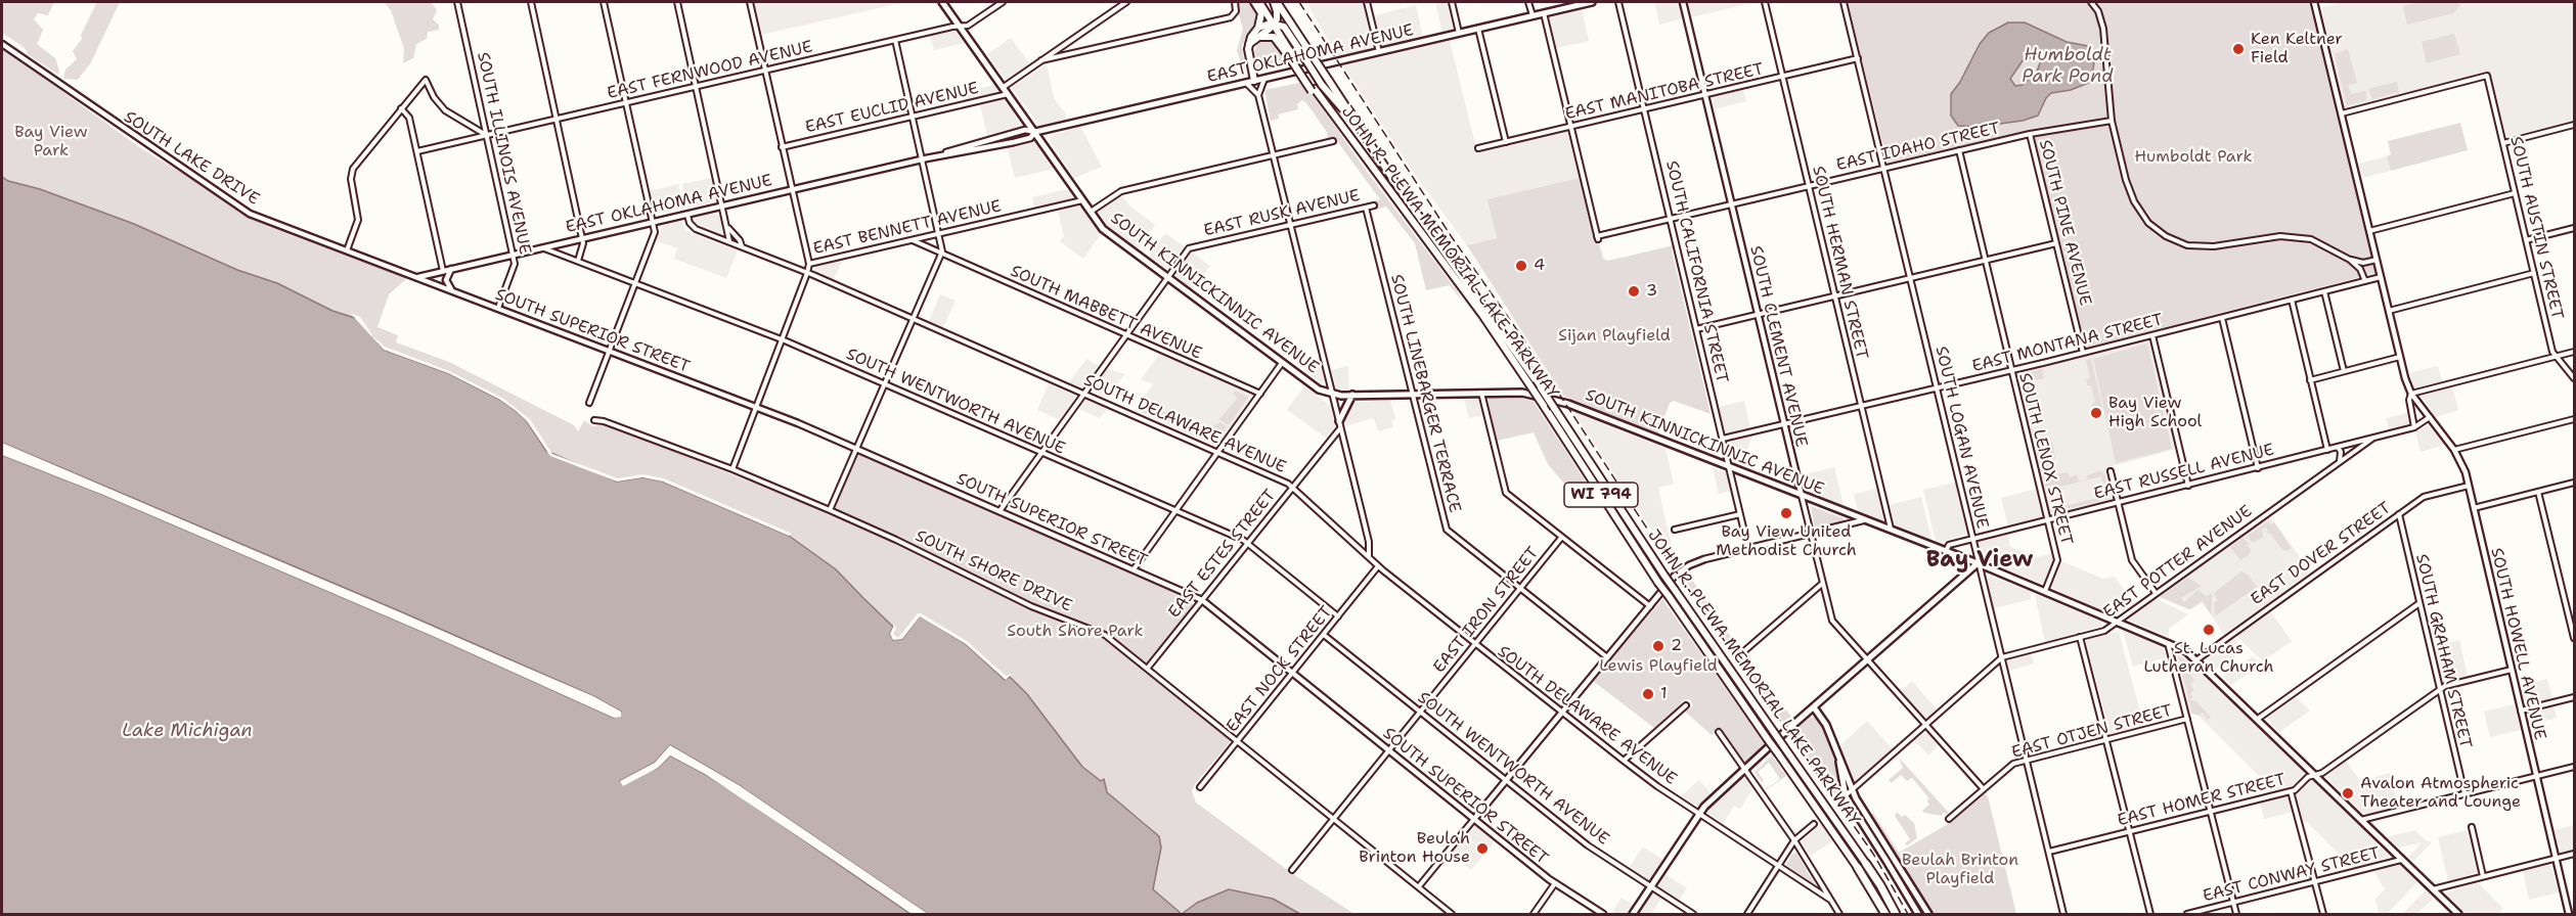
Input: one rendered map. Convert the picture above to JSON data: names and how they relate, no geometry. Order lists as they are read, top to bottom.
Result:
{
  "streets": {
    "highway": ["JOHN R. PLEWA MEMORIAL LAKE PARKWAY", "WI 794"],
    "main road": ["EAST OKLAHOMA AVENUE", "SOUTH KINNICKINNIC AVENUE"],
    "street": [
      "EAST FERNWOOD AVENUE",
      "EAST MANITOBA STREET",
      "EAST EUCLID AVENUE",
      "EAST IDAHO STREET",
      "SOUTH ILLINOIS AVENUE",
      "SOUTH LAKE DRIVE",
      "EAST RUSK AVENUE",
      "SOUTH PINE AVENUE",
      "EAST BENNETT AVENUE",
      "SOUTH AUSTIN STREET",
      "SOUTH HERMAN STREET",
      "SOUTH CALIFORNIA STREET",
      "SOUTH MABBETT AVENUE",
      "SOUTH SUPERIOR STREET",
      "EAST MONTANA STREET",
      "SOUTH CLEMENT AVENUE",
      "SOUTH LINEBARGER TERRACE",
      "SOUTH WENTWORTH AVENUE",
      "SOUTH DELAWARE AVENUE",
      "SOUTH LOGAN AVENUE",
      "SOUTH LENOX STREET",
      "EAST RUSSELL AVENUE",
      "EAST ESTES STREET",
      "EAST DOVER STREET",
      "EAST POTTER AVENUE",
      "SOUTH SHORE DRIVE",
      "EAST IRON STREET",
      "SOUTH HOWELL AVENUE",
      "SOUTH GRAHAM STREET",
      "EAST NOCK STREET",
      "EAST OTJEN STREET",
      "EAST HOMER STREET",
      "EAST CONWAY STREET"
    ]
  },
  "crossings": [
    ["EAST OKLAHOMA AVENUE", "SOUTH ILLINOIS AVENUE"],
    ["EAST OKLAHOMA AVENUE", "SOUTH LAKE DRIVE"],
    ["EAST OKLAHOMA AVENUE", "SOUTH KINNICKINNIC AVENUE"],
    ["EAST OKLAHOMA AVENUE", "SOUTH SUPERIOR STREET"],
    ["EAST OKLAHOMA AVENUE", "SOUTH WENTWORTH AVENUE"],
    ["EAST OKLAHOMA AVENUE", "SOUTH DELAWARE AVENUE"],
    ["EAST FERNWOOD AVENUE", "SOUTH ILLINOIS AVENUE"],
    ["EAST FERNWOOD AVENUE", "SOUTH KINNICKINNIC AVENUE"],
    ["EAST MANITOBA STREET", "EAST IDAHO STREET"],
    ["EAST MANITOBA STREET", "SOUTH HERMAN STREET"],
    ["EAST MANITOBA STREET", "SOUTH CALIFORNIA STREET"],
    ["EAST MANITOBA STREET", "SOUTH CLEMENT AVENUE"],
    ["EAST MANITOBA STREET", "SOUTH LOGAN AVENUE"],
    ["EAST EUCLID AVENUE", "SOUTH KINNICKINNIC AVENUE"],
    ["EAST IDAHO STREET", "SOUTH PINE AVENUE"],
    ["EAST IDAHO STREET", "SOUTH HERMAN STREET"],
    ["EAST IDAHO STREET", "SOUTH CALIFORNIA STREET"],
    ["EAST IDAHO STREET", "SOUTH CLEMENT AVENUE"],
    ["EAST IDAHO STREET", "SOUTH LOGAN AVENUE"],
    ["EAST IDAHO STREET", "SOUTH LENOX STREET"],
    ["SOUTH ILLINOIS AVENUE", "SOUTH SUPERIOR STREET"],
    ["SOUTH LAKE DRIVE", "SOUTH SUPERIOR STREET"],
    ["EAST RUSK AVENUE", "SOUTH KINNICKINNIC AVENUE"],
    ["EAST RUSK AVENUE", "SOUTH MABBETT AVENUE"],
    ["EAST RUSK AVENUE", "SOUTH SUPERIOR STREET"],
    ["EAST RUSK AVENUE", "SOUTH LINEBARGER TERRACE"],
    ["EAST RUSK AVENUE", "SOUTH WENTWORTH AVENUE"],
    ["EAST RUSK AVENUE", "SOUTH DELAWARE AVENUE"],
    ["SOUTH PINE AVENUE", "EAST MONTANA STREET"],
    ["EAST BENNETT AVENUE", "SOUTH KINNICKINNIC AVENUE"],
    ["EAST BENNETT AVENUE", "SOUTH MABBETT AVENUE"],
    ["EAST BENNETT AVENUE", "SOUTH SUPERIOR STREET"],
    ["EAST BENNETT AVENUE", "SOUTH WENTWORTH AVENUE"],
    ["EAST BENNETT AVENUE", "SOUTH DELAWARE AVENUE"],
    ["EAST BENNETT AVENUE", "SOUTH SHORE DRIVE"],
    ["SOUTH AUSTIN STREET", "SOUTH HOWELL AVENUE"],
    ["SOUTH HERMAN STREET", "SOUTH KINNICKINNIC AVENUE"],
    ["SOUTH HERMAN STREET", "EAST MONTANA STREET"],
    ["SOUTH CALIFORNIA STREET", "SOUTH KINNICKINNIC AVENUE"],
    ["SOUTH CALIFORNIA STREET", "EAST MONTANA STREET"],
    ["SOUTH KINNICKINNIC AVENUE", "SOUTH CLEMENT AVENUE"],
    ["SOUTH KINNICKINNIC AVENUE", "SOUTH LINEBARGER TERRACE"],
    ["SOUTH KINNICKINNIC AVENUE", "SOUTH LOGAN AVENUE"],
    ["SOUTH KINNICKINNIC AVENUE", "SOUTH LENOX STREET"],
    ["SOUTH KINNICKINNIC AVENUE", "EAST RUSSELL AVENUE"],
    ["SOUTH KINNICKINNIC AVENUE", "EAST DOVER STREET"],
    ["SOUTH KINNICKINNIC AVENUE", "EAST POTTER AVENUE"],
    ["SOUTH KINNICKINNIC AVENUE", "EAST HOMER STREET"],
    ["SOUTH KINNICKINNIC AVENUE", "EAST CONWAY STREET"],
    ["SOUTH SUPERIOR STREET", "EAST ESTES STREET"],
    ["SOUTH SUPERIOR STREET", "EAST IRON STREET"],
    ["SOUTH SUPERIOR STREET", "EAST NOCK STREET"],
    ["EAST MONTANA STREET", "SOUTH CLEMENT AVENUE"],
    ["EAST MONTANA STREET", "SOUTH LOGAN AVENUE"],
    ["EAST MONTANA STREET", "SOUTH LENOX STREET"],
    ["EAST MONTANA STREET", "SOUTH HOWELL AVENUE"],
    ["SOUTH CLEMENT AVENUE", "EAST POTTER AVENUE"],
    ["SOUTH CLEMENT AVENUE", "EAST OTJEN STREET"],
    ["SOUTH LINEBARGER TERRACE", "EAST IRON STREET"],
    ["SOUTH WENTWORTH AVENUE", "EAST ESTES STREET"],
    ["SOUTH WENTWORTH AVENUE", "EAST IRON STREET"],
    ["SOUTH WENTWORTH AVENUE", "EAST NOCK STREET"],
    ["SOUTH DELAWARE AVENUE", "EAST ESTES STREET"],
    ["SOUTH DELAWARE AVENUE", "EAST IRON STREET"],
    ["SOUTH DELAWARE AVENUE", "EAST NOCK STREET"],
    ["SOUTH LOGAN AVENUE", "EAST RUSSELL AVENUE"],
    ["SOUTH LOGAN AVENUE", "EAST POTTER AVENUE"],
    ["SOUTH LOGAN AVENUE", "EAST OTJEN STREET"],
    ["SOUTH LOGAN AVENUE", "EAST HOMER STREET"],
    ["SOUTH LENOX STREET", "EAST RUSSELL AVENUE"],
    ["EAST RUSSELL AVENUE", "EAST POTTER AVENUE"],
    ["EAST RUSSELL AVENUE", "SOUTH HOWELL AVENUE"],
    ["EAST ESTES STREET", "SOUTH SHORE DRIVE"],
    ["EAST DOVER STREET", "SOUTH HOWELL AVENUE"],
    ["EAST DOVER STREET", "SOUTH GRAHAM STREET"],
    ["SOUTH SHORE DRIVE", "EAST IRON STREET"],
    ["SOUTH SHORE DRIVE", "EAST NOCK STREET"],
    ["SOUTH HOWELL AVENUE", "EAST HOMER STREET"],
    ["SOUTH GRAHAM STREET", "EAST HOMER STREET"]
  ],
  "districts": ["Bay View"],
  "water": ["Humboldt Park Pond", "Lake Michigan"],
  "parks": [
    "Bay View Park",
    "Humboldt Park",
    "Sijan Playfield",
    "South Shore Park",
    "Lewis Playfield",
    "Beulah Brinton Playfield"
  ],
  "places": [
    "Ken Keltner Field",
    "4",
    "3",
    "Bay View High School",
    "Bay View United Methodist Church",
    "St. Lucas Lutheran Church",
    "2",
    "1",
    "Avalon Atmospheric Theater and Lounge",
    "Beulah Brinton House"
  ]
}
